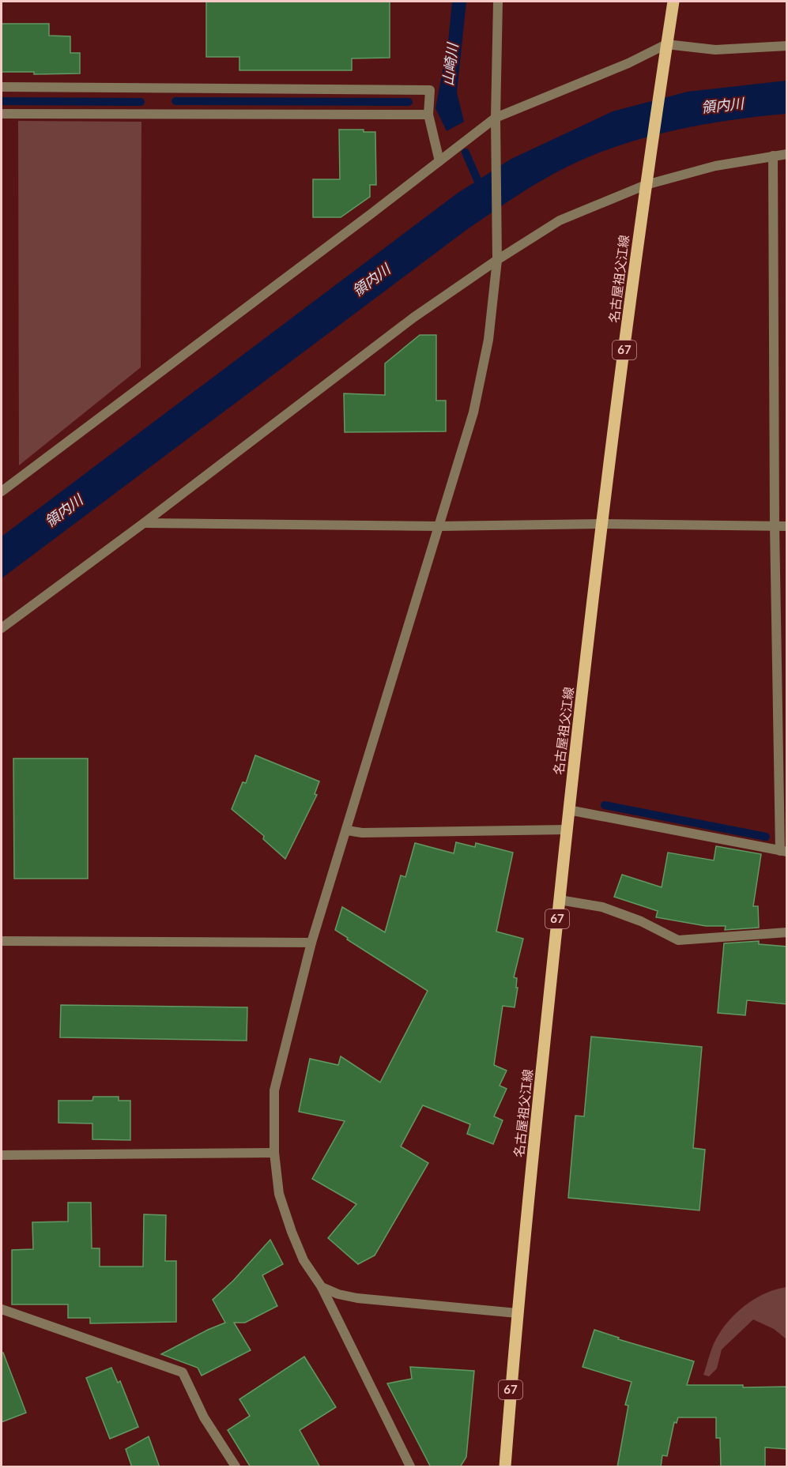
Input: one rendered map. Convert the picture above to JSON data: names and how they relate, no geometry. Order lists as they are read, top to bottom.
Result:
{
  "streets": {
    "main road": ["名古屋祖父江線", "67"]
  },
  "water": ["山崎川", "領内川"]
}
